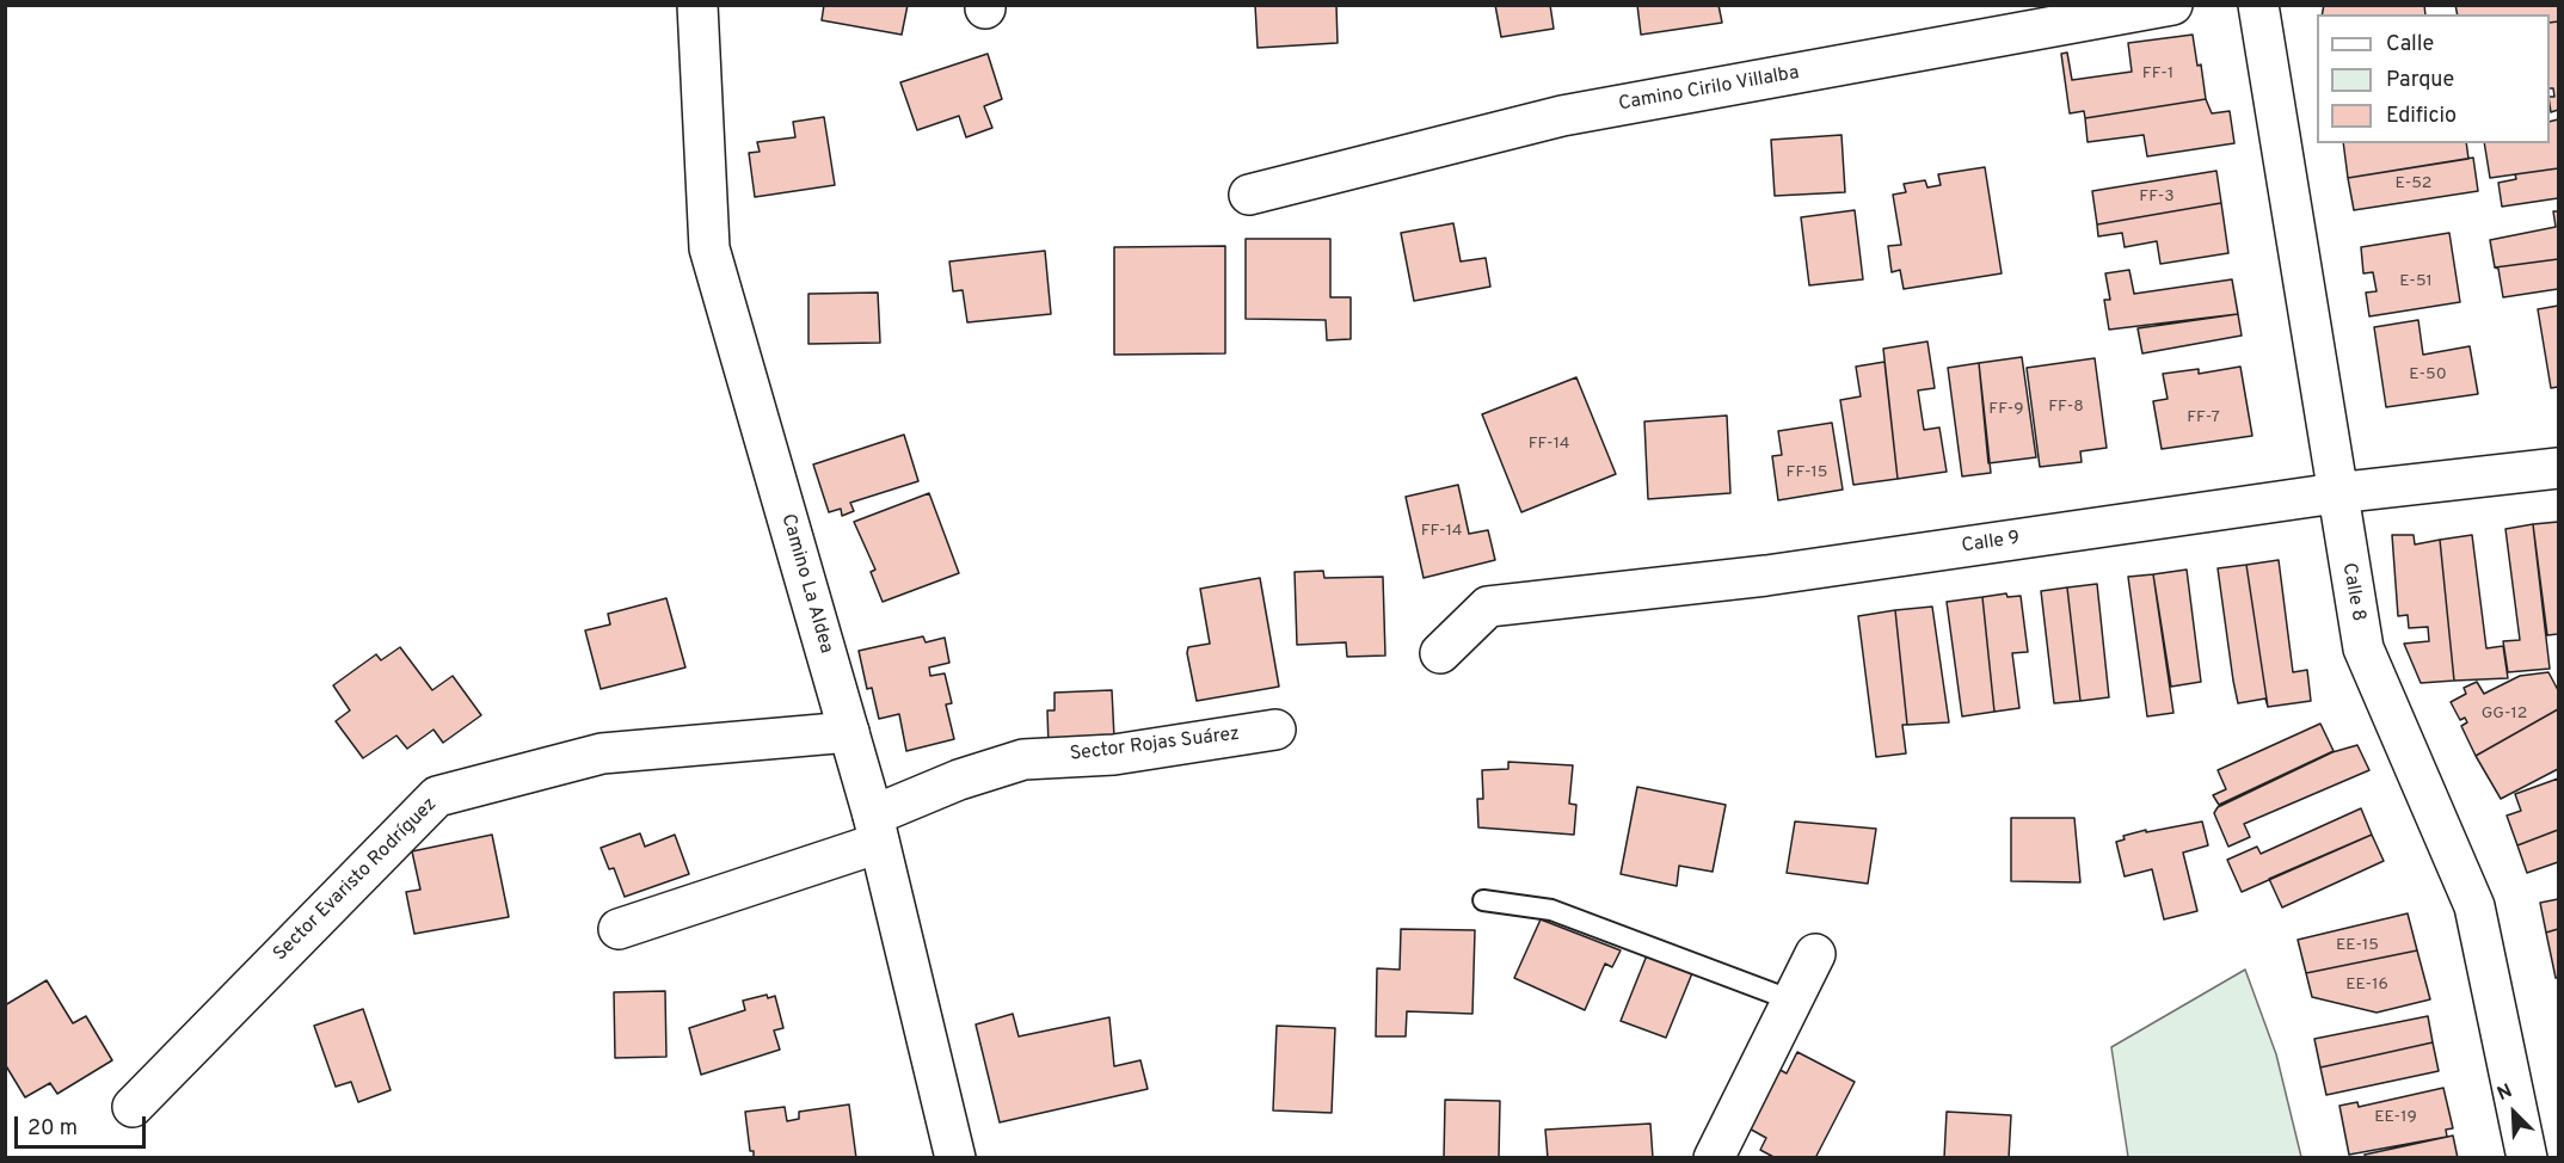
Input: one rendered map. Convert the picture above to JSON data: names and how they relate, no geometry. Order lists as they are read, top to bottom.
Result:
{
  "streets": {
    "street": [
      "Camino Cirilo Villalba",
      "Calle 9",
      "Camino La Aldea",
      "Calle 8",
      "Sector Rojas Suárez",
      "Sector Evaristo Rodríguez"
    ]
  },
  "crossings": [
    ["Calle 9", "Calle 8"],
    ["Camino La Aldea", "Sector Rojas Suárez"],
    ["Camino La Aldea", "Sector Evaristo Rodríguez"]
  ],
  "house_numbers": [
    "FF-1",
    "E-52",
    "FF-3",
    "E-51",
    "E-50",
    "FF-8",
    "FF-9",
    "FF-7",
    "FF-14",
    "FF-15",
    "FF-14",
    "GG-12",
    "EE-15",
    "EE-16",
    "EE-19"
  ],
  "legend": ["Calle", "Parque", "Edificio"],
  "scale_bar": "20 m",
  "north": "top left"
}
